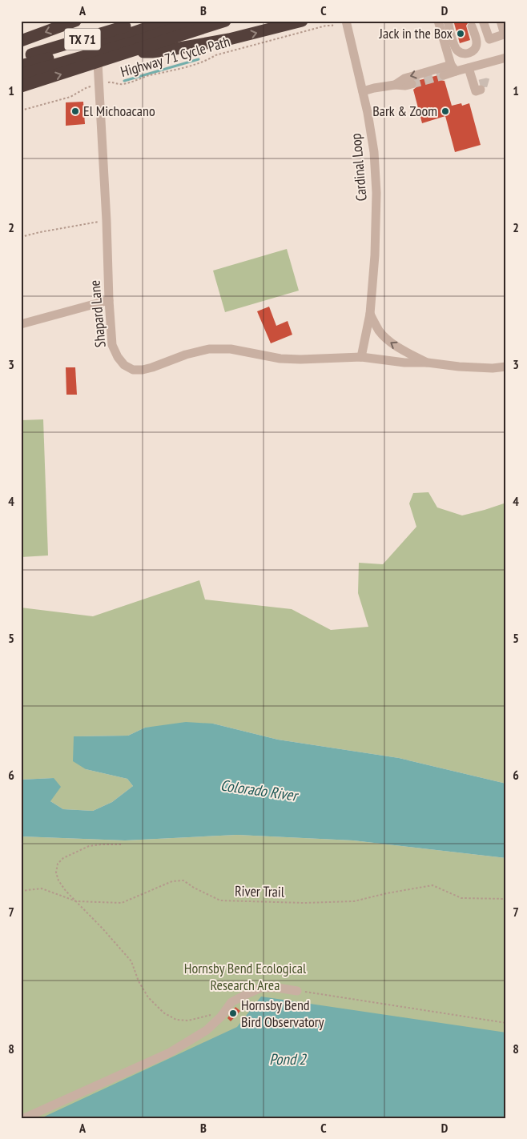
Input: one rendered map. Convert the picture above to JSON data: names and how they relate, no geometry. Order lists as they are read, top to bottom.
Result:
{
  "streets": {
    "highway": ["TX 71"],
    "street": ["Cardinal Loop", "Shapard Lane"],
    "path": ["Highway 71 Cycle Path", "River Trail"]
  },
  "crossings": [
    ["TX 71", "Shapard Lane"],
    ["Highway 71 Cycle Path", "Shapard Lane"],
    ["Cardinal Loop", "Shapard Lane"]
  ],
  "water": ["Colorado River", "Pond 2"],
  "parks": ["Hornsby Bend Ecological Research Area"],
  "places": [
    "Jack in the Box",
    "El Michoacano",
    "Bark & Zoom",
    "Hornsby Bend Bird Observatory"
  ],
  "grid": {
    "columns": [
      "A",
      "B",
      "C",
      "D"
    ],
    "rows": [
      "1",
      "2",
      "3",
      "4",
      "5",
      "6",
      "7",
      "8"
    ]
  }
}
